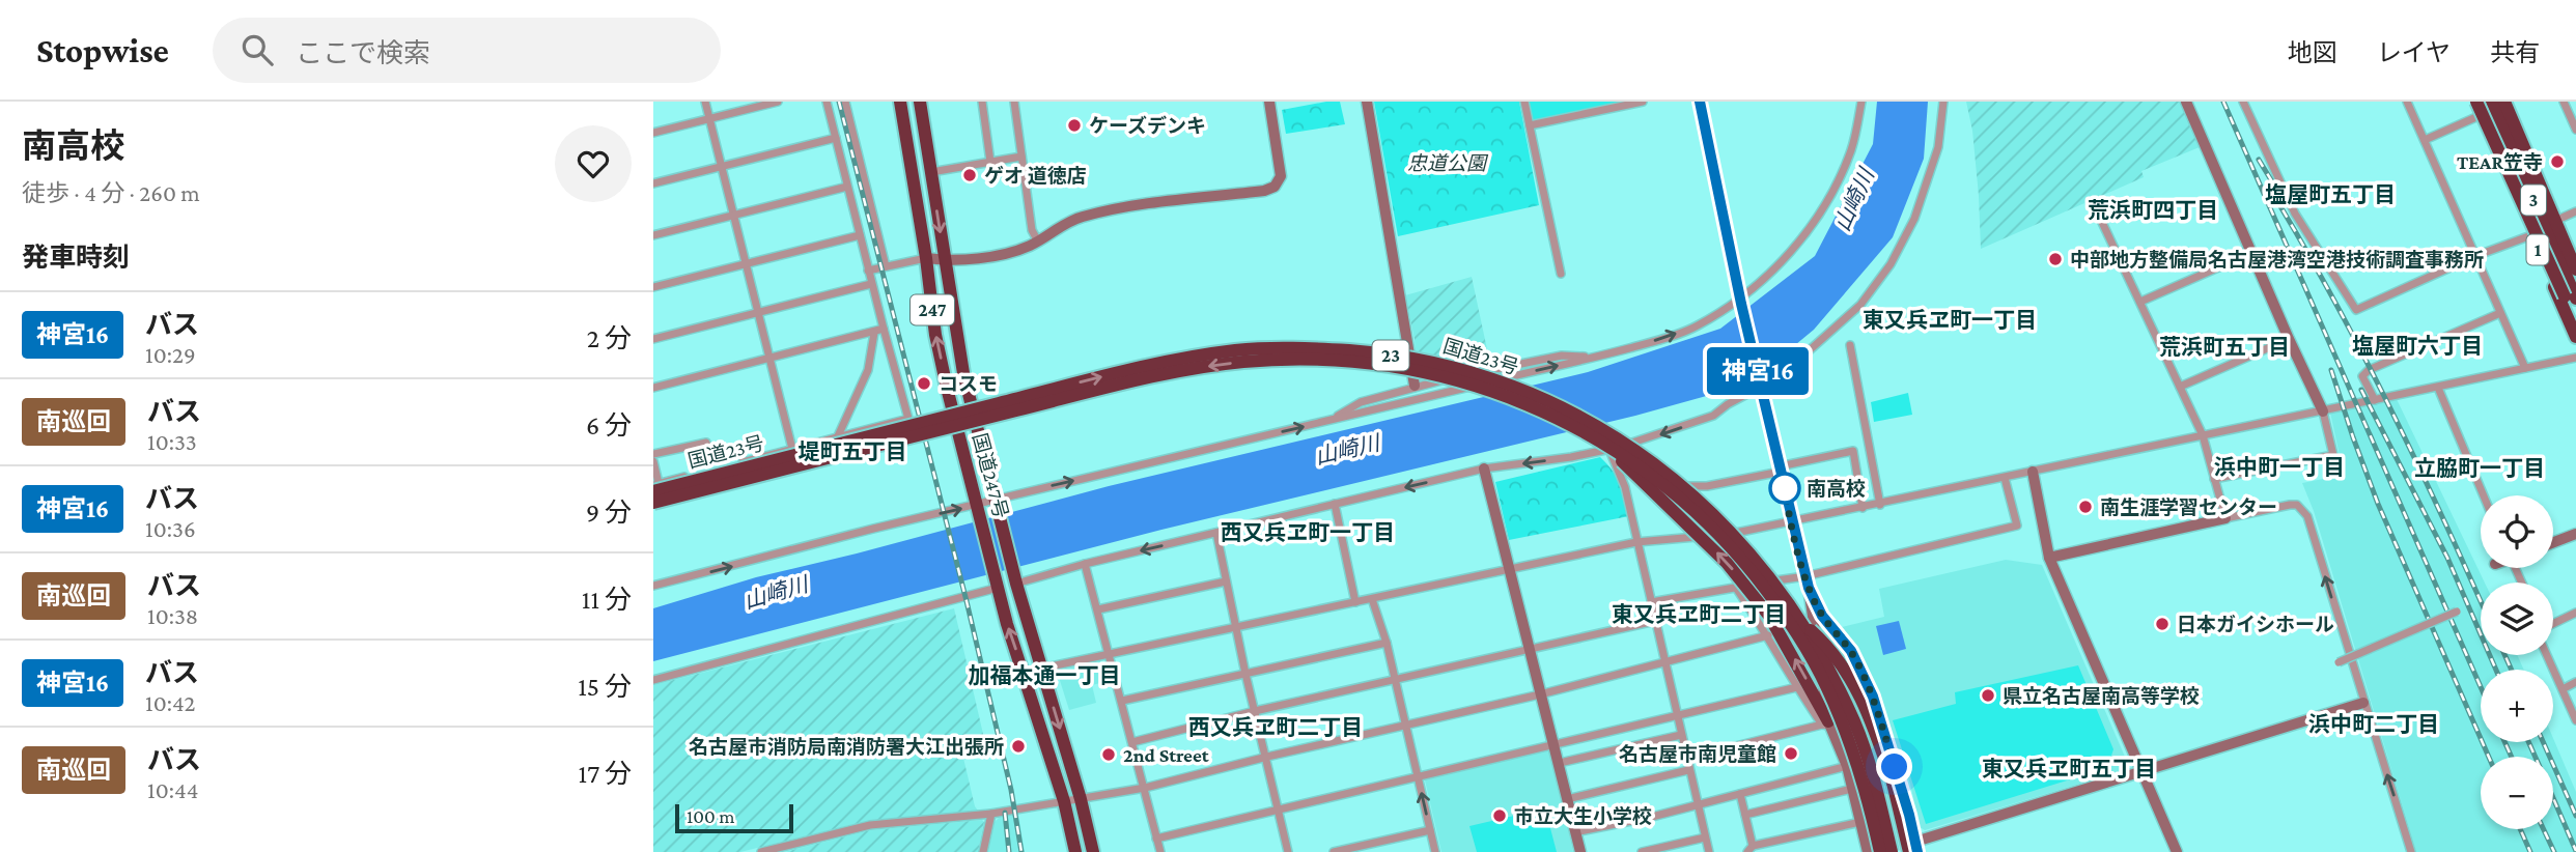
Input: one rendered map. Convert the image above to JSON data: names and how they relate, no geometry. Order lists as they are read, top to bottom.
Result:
{
  "streets": {
    "highway": [
      "3",
      "1",
      "247",
      "23",
      "国道23号",
      "国道247号"
    ]
  },
  "crossings": [
    ["3", "1"]
  ],
  "districts": [
    "塩屋町五丁目",
    "荒浜町四丁目",
    "東又兵ヱ町一丁目",
    "塩屋町六丁目",
    "荒浜町五丁目",
    "堤町五丁目",
    "浜中町一丁目",
    "立脇町一丁目",
    "西又兵ヱ町一丁目",
    "東又兵ヱ町二丁目",
    "加福本通一丁目",
    "浜中町二丁目",
    "西又兵ヱ町二丁目",
    "東又兵ヱ町五丁目"
  ],
  "water": ["山崎川"],
  "parks": ["忠道公園"],
  "places": [
    "ケーズデンキ",
    "TEAR笠寺",
    "ゲオ 道徳店",
    "中部地方整備局名古屋港湾空港技術調査事務所",
    "コスモ",
    "南高校",
    "南生涯学習センター",
    "日本ガイシホール",
    "県立名古屋南高等学校",
    "名古屋市消防局南消防署大江出張所",
    "名古屋市南児童館",
    "2nd Street",
    "市立大生小学校"
  ],
  "lines": ["bus line 神宮16"],
  "scale_bar": "100 m",
  "page": {
    "header": "Stopwise",
    "search": "ここで検索",
    "nav": ["地図", "レイヤ", "共有"],
    "heading": [
      ["南高校", "徒歩 · 4 分 · 260 m"],
      "発車時刻"
    ],
    "on_map": "神宮16",
    "list": [
      {
        "mark": "神宮16",
        "name": "バス",
        "note": "10:29",
        "value": "2 分"
      },
      {
        "mark": "南巡回",
        "name": "バス",
        "note": "10:33",
        "value": "6 分"
      },
      {
        "mark": "神宮16",
        "name": "バス",
        "note": "10:36",
        "value": "9 分"
      },
      {
        "mark": "南巡回",
        "name": "バス",
        "note": "10:38",
        "value": "11 分"
      },
      {
        "mark": "神宮16",
        "name": "バス",
        "note": "10:42",
        "value": "15 分"
      },
      {
        "mark": "南巡回",
        "name": "バス",
        "note": "10:44",
        "value": "17 分"
      }
    ],
    "map_buttons": ["+", "−"],
    "scale": "100 m"
  }
}
